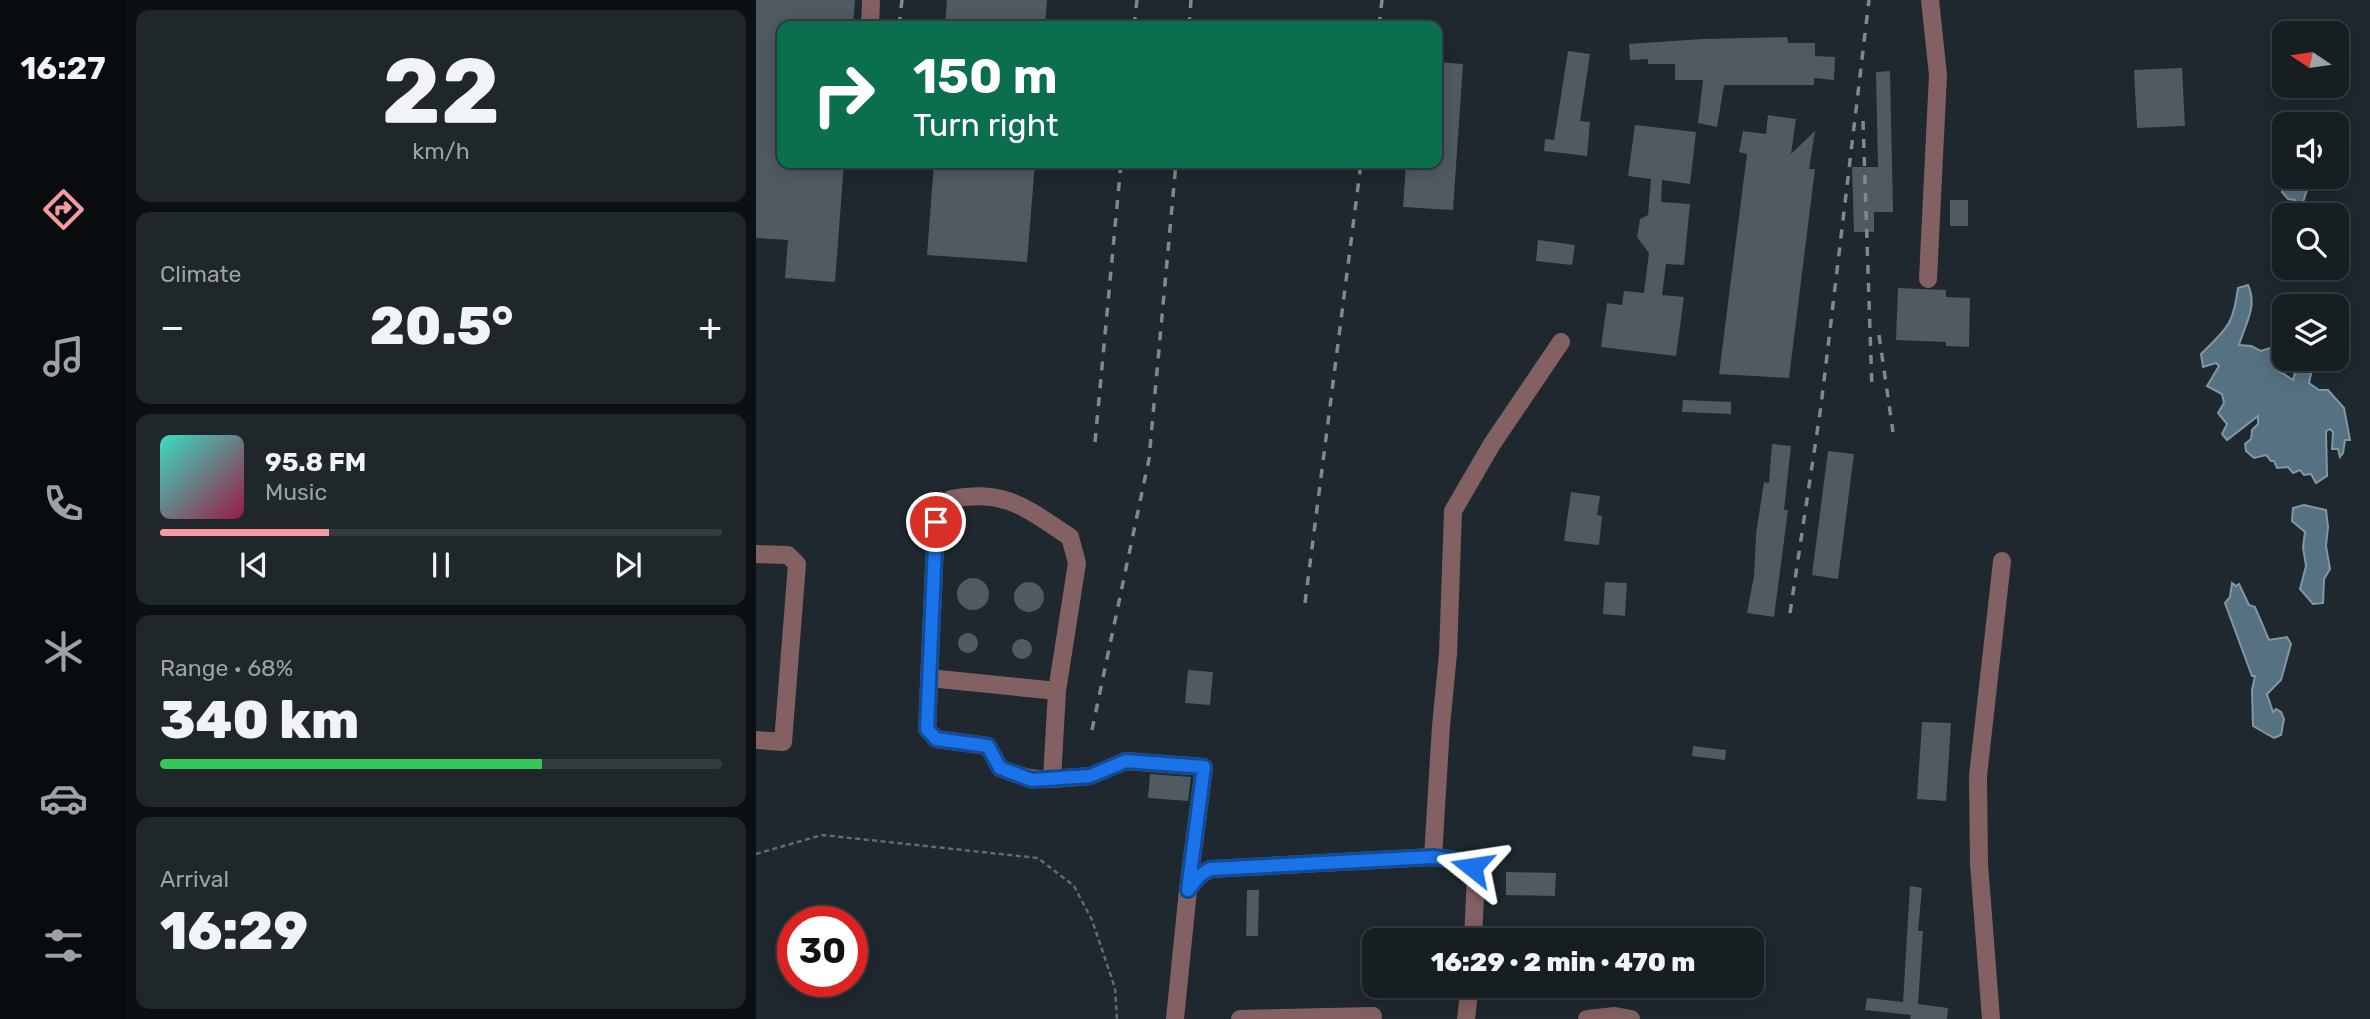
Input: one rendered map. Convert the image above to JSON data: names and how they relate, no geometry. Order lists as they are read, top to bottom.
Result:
{
  "north": "left",
  "page": {
    "tabs": "16:27",
    "tile": [
      ["22", "km/h"],
      "Climate",
      ["Range · 68%", "340 km"],
      ["Arrival", "16:29"]
    ],
    "turn": ["150 m", "Turn right"],
    "heat": ["−", "20.5°", "+"],
    "song": ["95.8 FM", "Music"],
    "limit": "30",
    "trip": "16:29 · 2 min · 470 m"
  }
}
